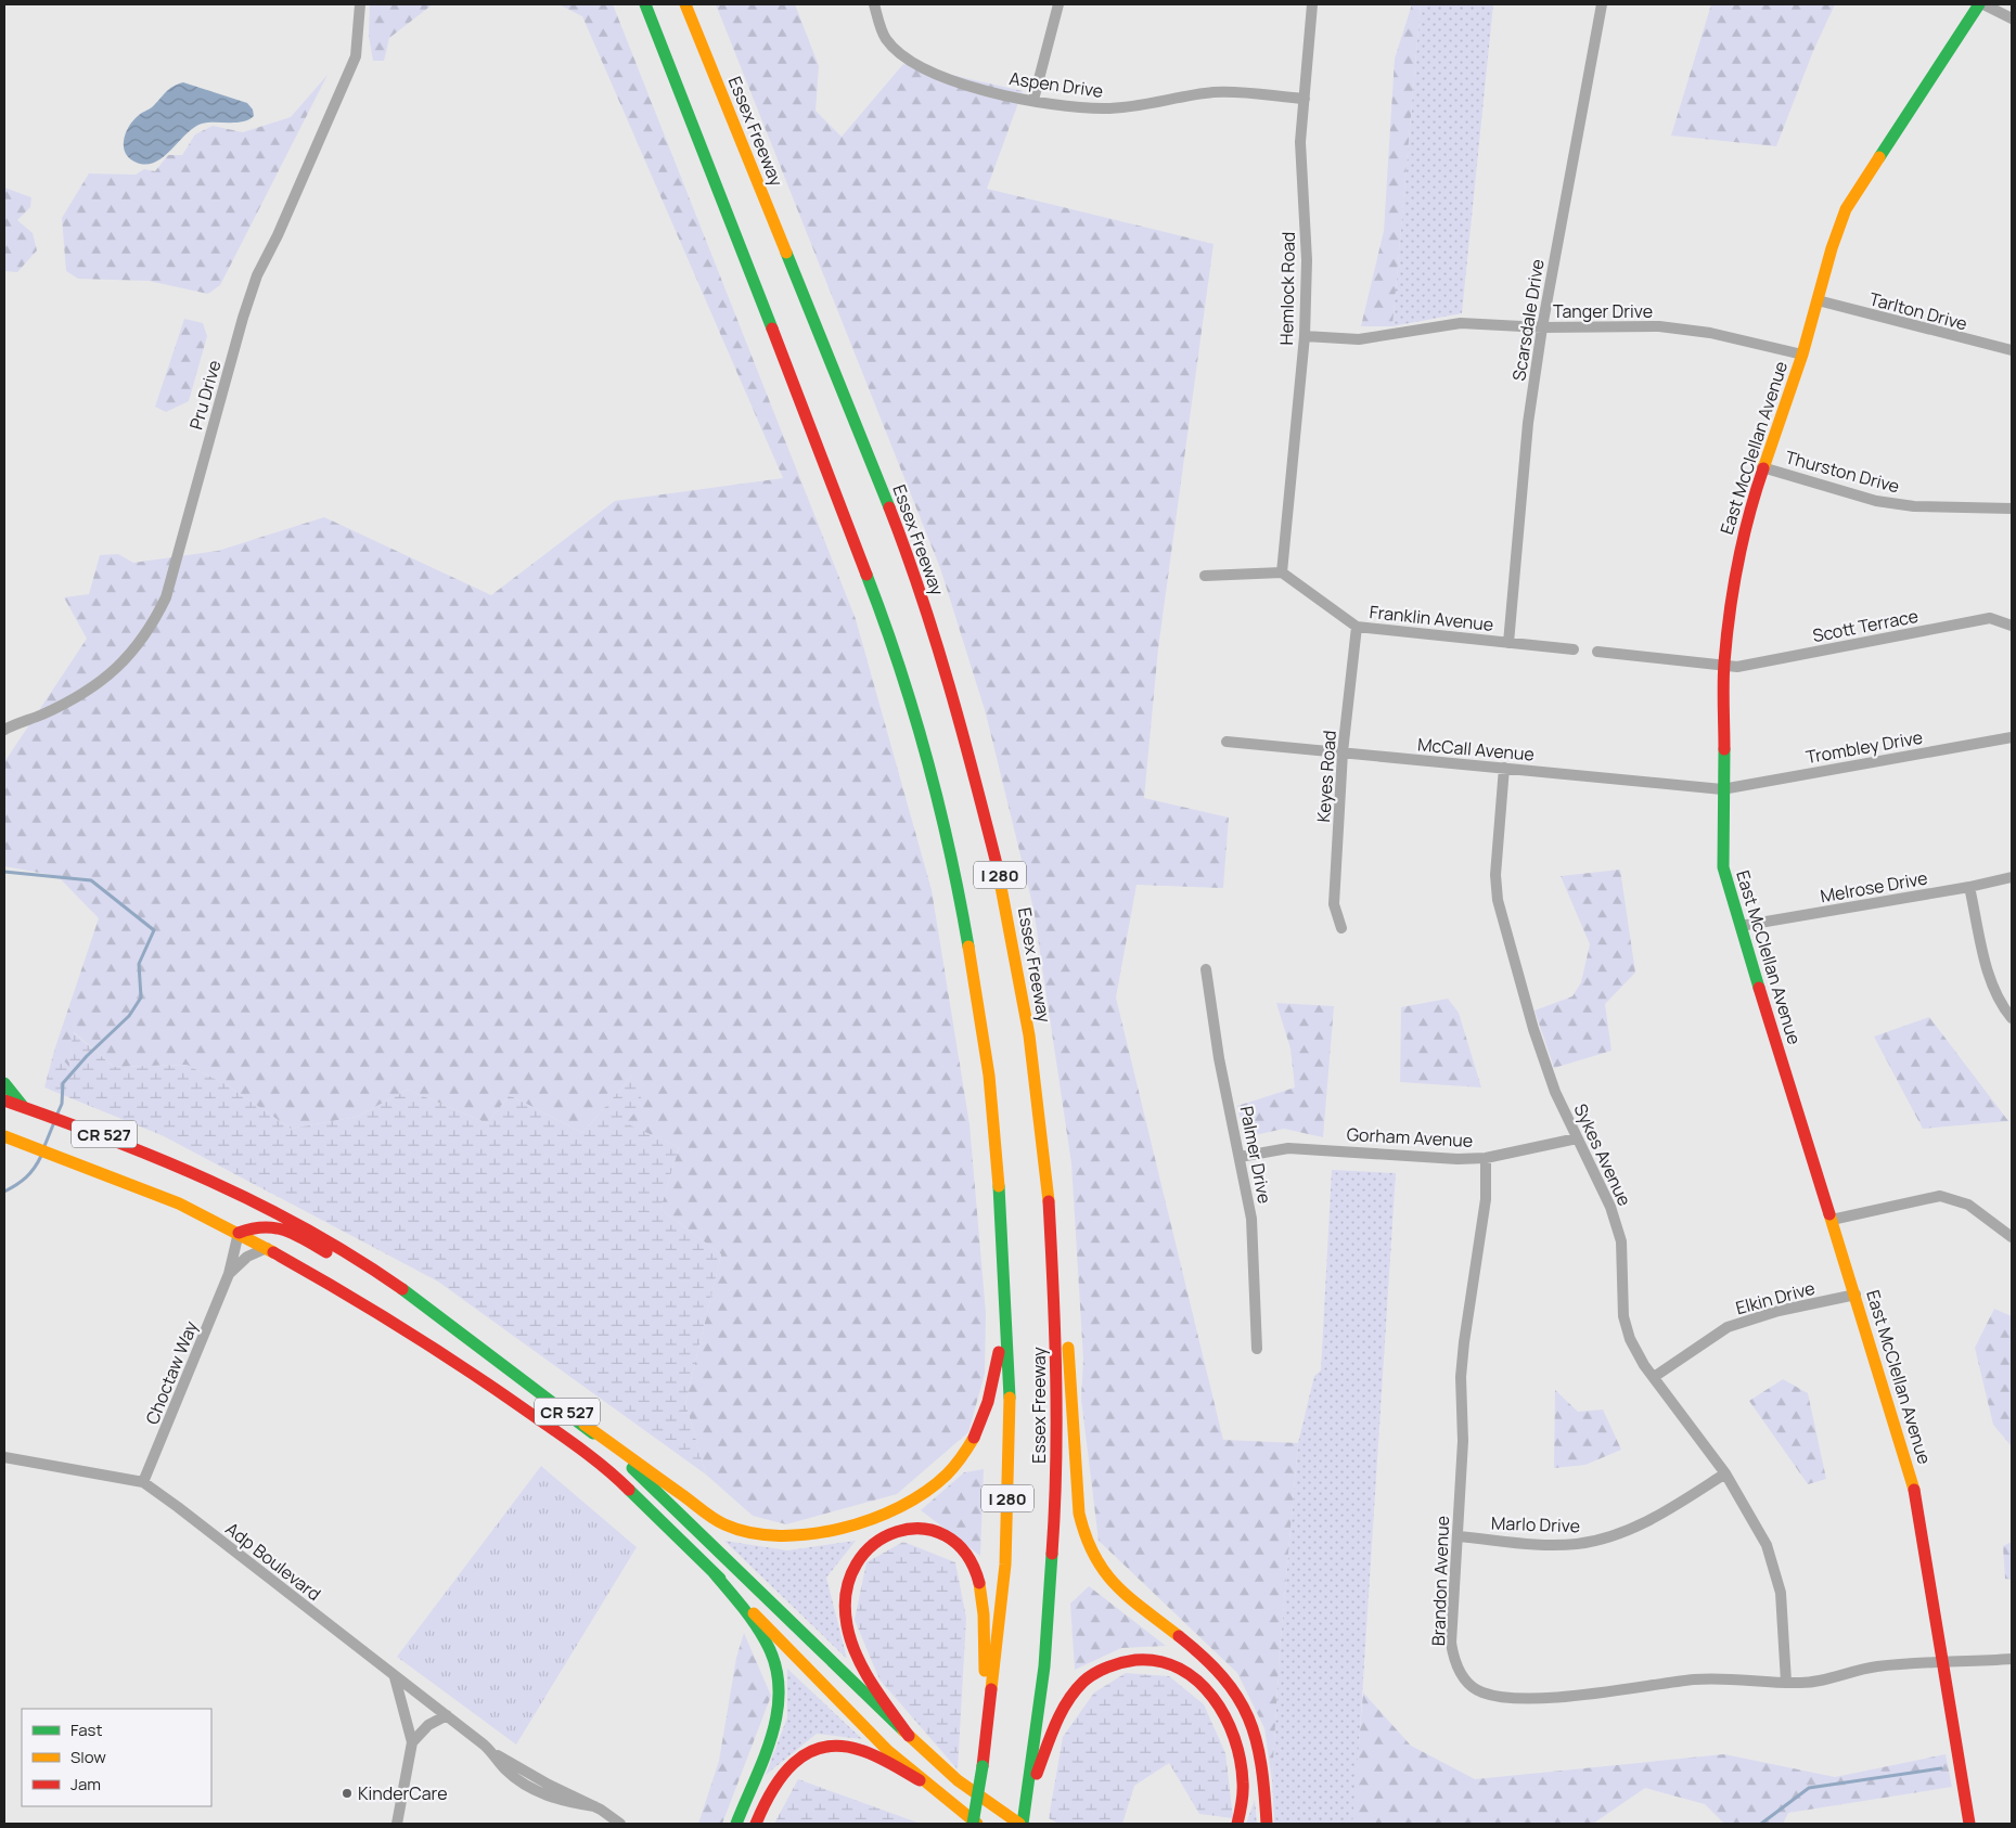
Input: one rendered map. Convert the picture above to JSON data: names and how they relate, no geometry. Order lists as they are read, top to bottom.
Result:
{
  "streets": {
    "main road": [
      "Essex Freeway",
      "East McClellan Avenue",
      "I 280",
      "CR 527"
    ],
    "street": [
      "Aspen Drive",
      "Hemlock Road",
      "Tanger Drive",
      "Tarlton Drive",
      "Scarsdale Drive",
      "Pru Drive",
      "Thurston Drive",
      "Franklin Avenue",
      "Scott Terrace",
      "Trombley Drive",
      "McCall Avenue",
      "Keyes Road",
      "Melrose Drive",
      "Gorham Avenue",
      "Palmer Drive",
      "Sykes Avenue",
      "Elkin Drive",
      "Choctaw Way",
      "Marlo Drive",
      "Adp Boulevard",
      "Brandon Avenue"
    ]
  },
  "crossings": [
    ["Aspen Drive", "Hemlock Road"],
    ["Essex Freeway", "CR 527"],
    ["Hemlock Road", "Tanger Drive"],
    ["Hemlock Road", "Franklin Avenue"],
    ["Tanger Drive", "Scarsdale Drive"],
    ["Tanger Drive", "East McClellan Avenue"],
    ["Tarlton Drive", "East McClellan Avenue"],
    ["Scarsdale Drive", "Franklin Avenue"],
    ["East McClellan Avenue", "Thurston Drive"],
    ["East McClellan Avenue", "Scott Terrace"],
    ["East McClellan Avenue", "Trombley Drive"],
    ["East McClellan Avenue", "McCall Avenue"],
    ["East McClellan Avenue", "Melrose Drive"],
    ["East McClellan Avenue", "Elkin Drive"],
    ["East McClellan Avenue", "Brandon Avenue"],
    ["Franklin Avenue", "Keyes Road"],
    ["Trombley Drive", "McCall Avenue"],
    ["McCall Avenue", "Keyes Road"],
    ["McCall Avenue", "Sykes Avenue"],
    ["CR 527", "Choctaw Way"],
    ["Gorham Avenue", "Palmer Drive"],
    ["Gorham Avenue", "Sykes Avenue"],
    ["Gorham Avenue", "Brandon Avenue"],
    ["Sykes Avenue", "Elkin Drive"],
    ["Sykes Avenue", "Marlo Drive"],
    ["Sykes Avenue", "Brandon Avenue"],
    ["Choctaw Way", "Adp Boulevard"],
    ["Marlo Drive", "Brandon Avenue"]
  ],
  "places": ["KinderCare"],
  "legend": ["Fast", "Slow", "Jam"]
}
